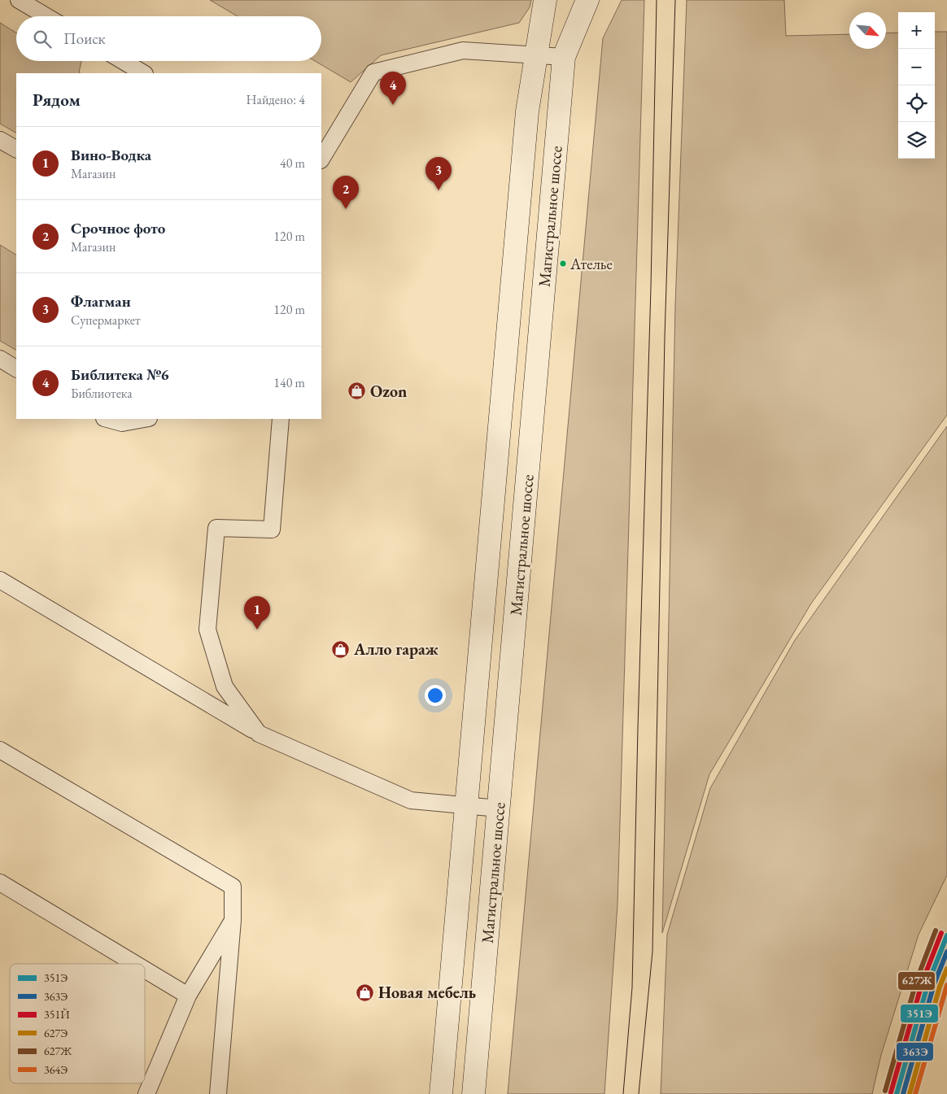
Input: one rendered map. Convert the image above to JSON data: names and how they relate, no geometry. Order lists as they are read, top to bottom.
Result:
{
  "streets": {
    "main road": ["Магистральное шоссе"]
  },
  "places": {
    "other": ["Ателье"],
    "shop": ["Ozon", "Алло гараж", "Новая мебель"]
  },
  "lines": [
    "transit line 627Ж",
    "transit line 351Й",
    "transit line 351Э",
    "transit line 363Э",
    "transit line 627Э",
    "transit line 364Э"
  ],
  "legend": [
    "351Э",
    "363Э",
    "351Й",
    "627Э",
    "627Ж",
    "364Э"
  ],
  "north": "bottom right",
  "page": {
    "map_buttons": ["+", "−"],
    "search": "Поиск",
    "pins": [
      "4",
      "3",
      "2",
      "1"
    ],
    "heading": ["Рядом", "Найдено: 4"],
    "list": [
      {
        "mark": "1",
        "name": "Вино-Водка",
        "note": "Магазин",
        "value": "40 m"
      },
      {
        "mark": "2",
        "name": "Срочное фото",
        "note": "Магазин",
        "value": "120 m"
      },
      {
        "mark": "3",
        "name": "Флагман",
        "note": "Супермаркет",
        "value": "120 m"
      },
      {
        "mark": "4",
        "name": "Библитека №6",
        "note": "Библиотека",
        "value": "140 m"
      }
    ]
  }
}
